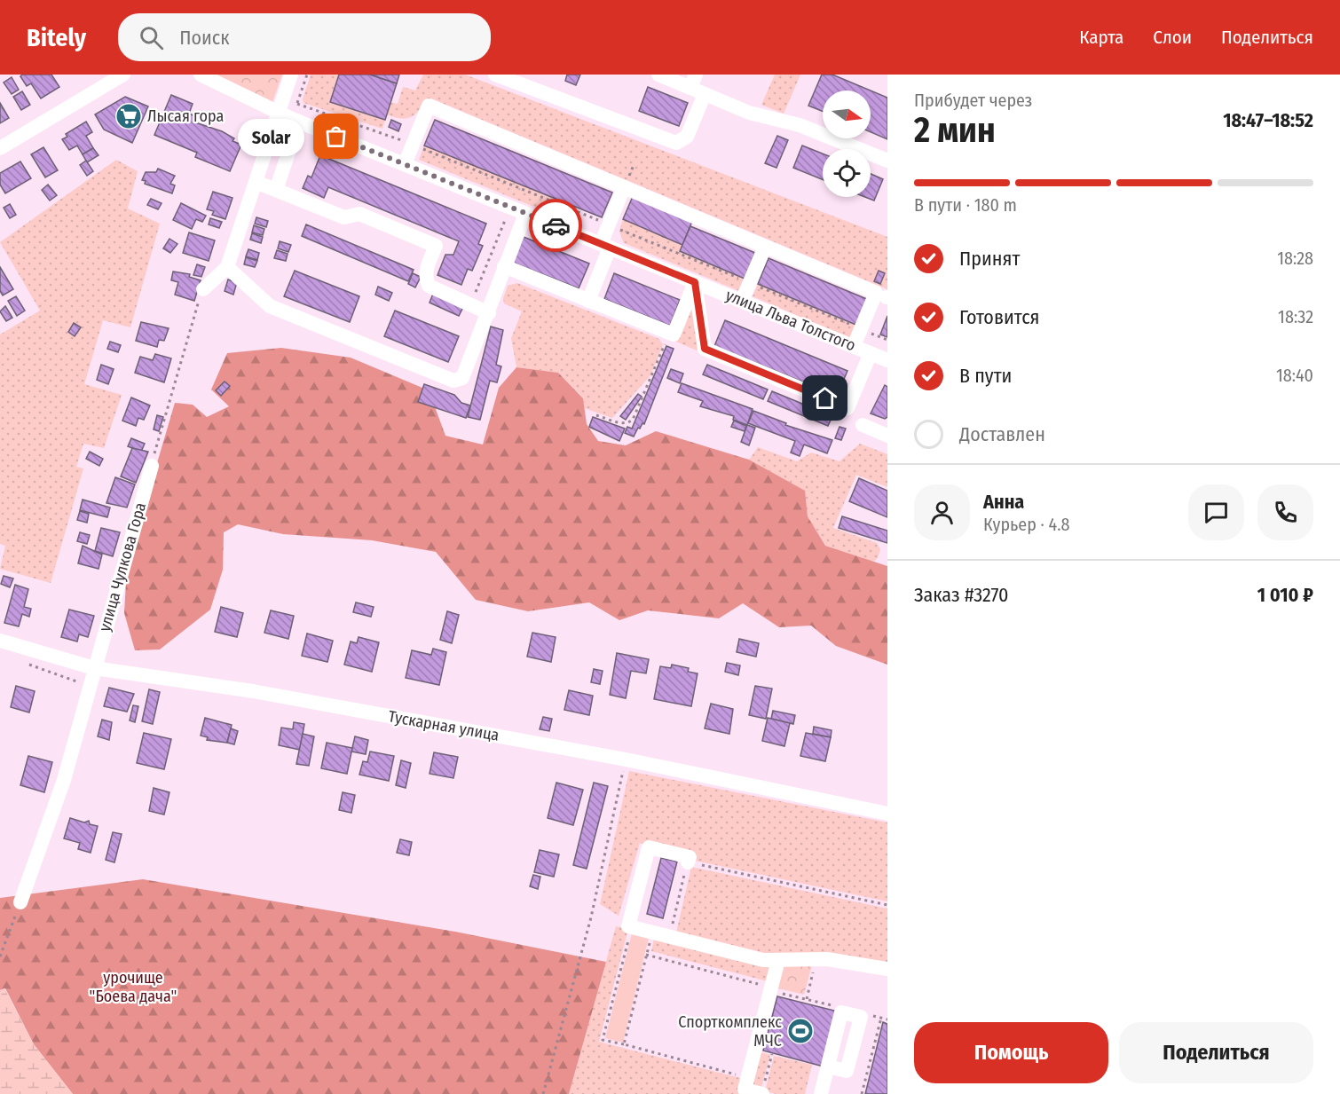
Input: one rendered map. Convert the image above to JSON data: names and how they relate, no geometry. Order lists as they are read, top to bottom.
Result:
{
  "streets": {
    "street": ["улица Льва Толстого", "улица Чулкова Гора", "Тускарная улица"]
  },
  "crossings": [
    ["улица Чулкова Гора", "Тускарная улица"]
  ],
  "parks": ["урочище \"Боева дача\""],
  "places": {
    "supermarket": ["Лысая гора"],
    "other": ["Solar"],
    "sports": ["Спорткомплекс МЧС"]
  },
  "north": "right",
  "page": {
    "header": "Bitely",
    "search": "Поиск",
    "nav": ["Карта", "Слои", "Поделиться"],
    "heading": ["2 мин", "Прибудет через", "18:47–18:52"],
    "panel": [
      "Анна",
      "Курьер · 4.8",
      "Заказ #3270",
      "1 010 ₽"
    ],
    "bubble": "Solar",
    "bar": "В пути · 180 m",
    "list": [
      ["Принят", "18:28"],
      ["Готовится", "18:32"],
      ["В пути", "18:40"],
      "Доставлен"
    ],
    "buttons": ["Помощь", "Поделиться"]
  }
}
